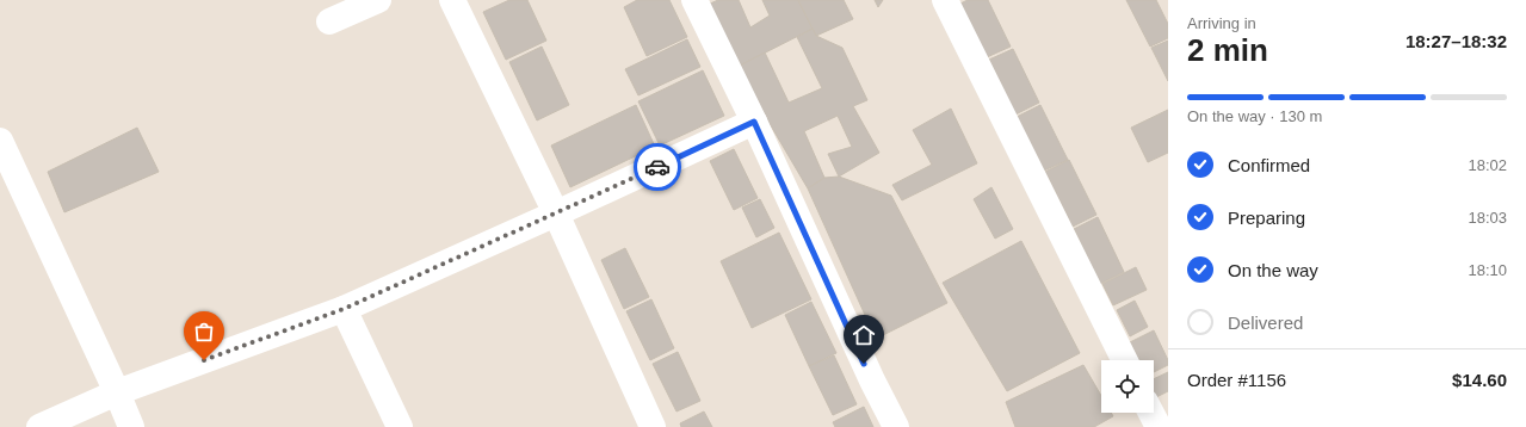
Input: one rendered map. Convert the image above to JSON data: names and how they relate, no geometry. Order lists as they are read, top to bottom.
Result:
{
  "page": {
    "heading": ["2 min", "Arriving in", "18:27–18:32"],
    "panel": ["Order #1156", "$14.60"],
    "bar": "On the way · 130 m",
    "list": [
      ["Confirmed", "18:02"],
      ["Preparing", "18:03"],
      ["On the way", "18:10"],
      "Delivered"
    ]
  }
}
